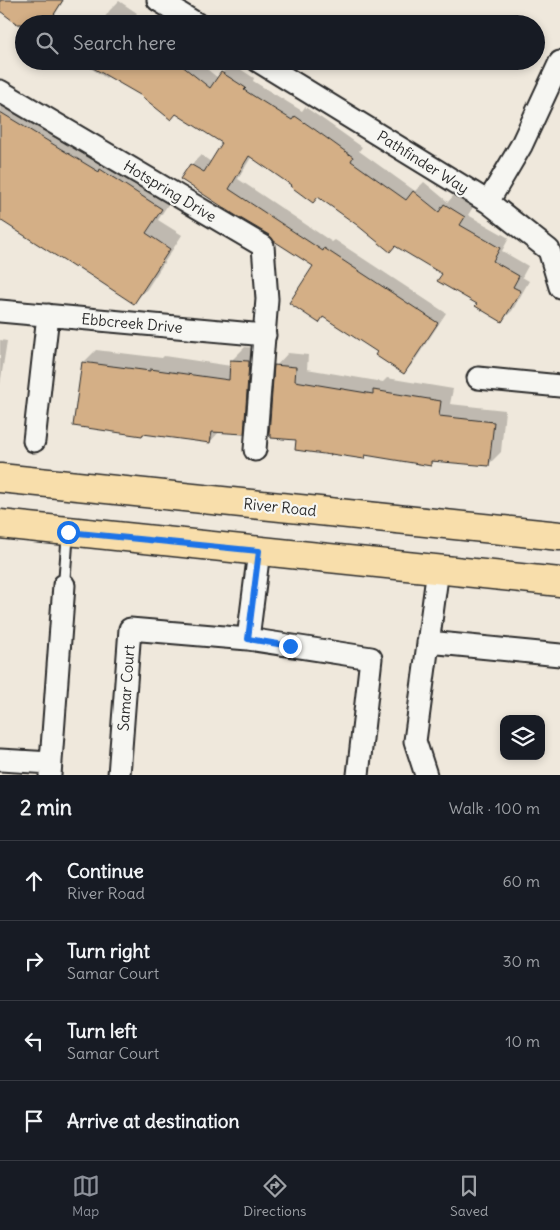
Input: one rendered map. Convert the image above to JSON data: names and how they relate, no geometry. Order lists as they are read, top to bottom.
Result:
{
  "streets": {
    "main road": ["River Road"],
    "street": [
      "Pathfinder Way",
      "Hotspring Drive",
      "Ebbcreek Drive",
      "Samar Court"
    ]
  },
  "crossings": [
    ["Hotspring Drive", "Ebbcreek Drive"]
  ],
  "page": {
    "search": "Search here",
    "heading": ["2 min", "Walk · 100 m"],
    "list": [
      ["Continue", "River Road", "60 m"],
      ["Turn right", "Samar Court", "30 m"],
      ["Turn left", "Samar Court", "10 m"],
      "Arrive at destination"
    ],
    "nav": ["Map", "Directions", "Saved"]
  }
}
